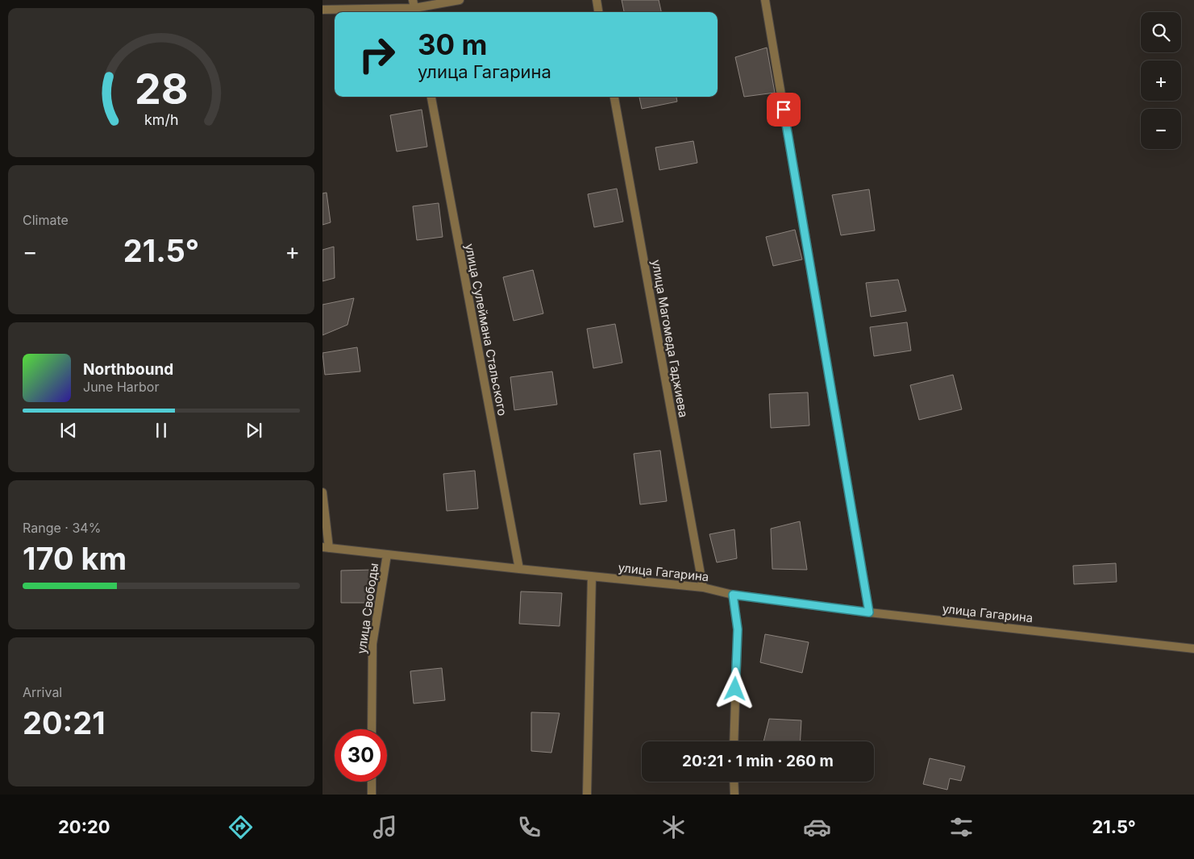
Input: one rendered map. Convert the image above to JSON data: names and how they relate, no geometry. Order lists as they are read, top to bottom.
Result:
{
  "streets": {
    "street": [
      "улица Сулеймана Стальского",
      "улица Магомеда Гаджиева",
      "улица Гагарина",
      "улица Свободы"
    ]
  },
  "crossings": [
    ["улица Сулеймана Стальского", "улица Гагарина"],
    ["улица Магомеда Гаджиева", "улица Гагарина"],
    ["улица Гагарина", "улица Свободы"]
  ],
  "page": {
    "map_buttons": ["+", "−"],
    "turn": ["30 m", "улица Гагарина"],
    "tile": [
      "Climate",
      ["Range · 34%", "170 km"],
      ["Arrival", "20:21"]
    ],
    "heat": ["−", "21.5°", "+"],
    "song": ["Northbound", "June Harbor"],
    "limit": "30",
    "trip": "20:21 · 1 min · 260 m",
    "tabs": ["20:20", "21.5°"],
    "gauge": ["28", "km/h"]
  }
}
